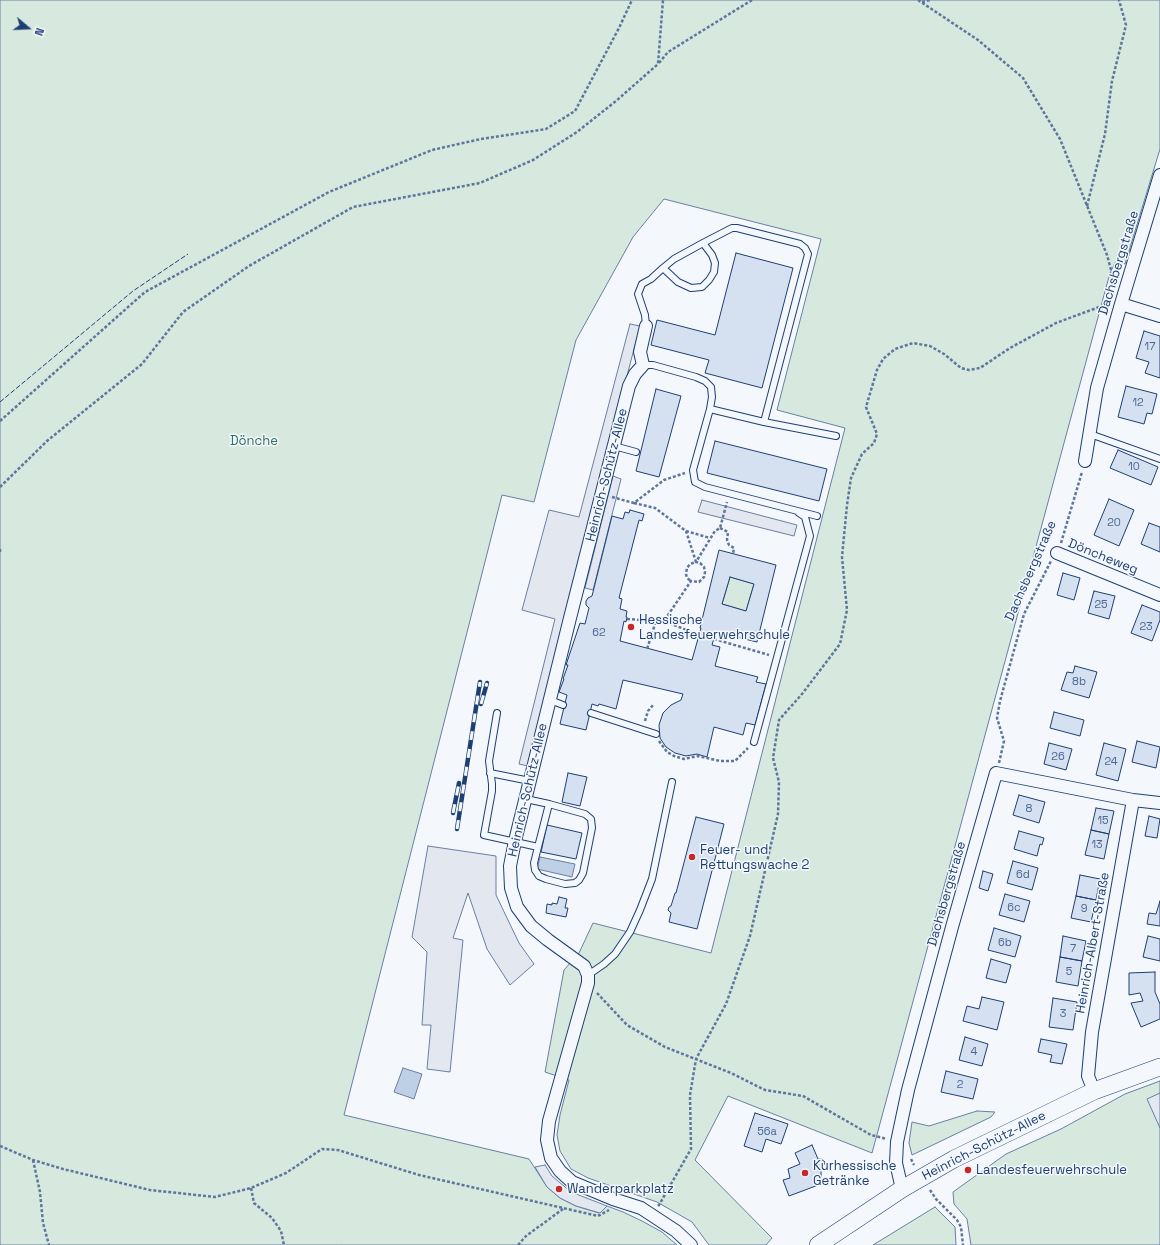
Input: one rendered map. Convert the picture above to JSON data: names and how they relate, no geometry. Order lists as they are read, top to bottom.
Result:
{
  "streets": {
    "main road": ["Heinrich-Schütz-Allee"],
    "street": ["Dachsbergstraße", "Döncheweg", "Heinrich-Albert-Straße"]
  },
  "crossings": [
    ["Dachsbergstraße", "Heinrich-Schütz-Allee"],
    ["Dachsbergstraße", "Döncheweg"],
    ["Heinrich-Schütz-Allee", "Heinrich-Albert-Straße"]
  ],
  "parks": ["Dönche"],
  "places": [
    "Hessische Landesfeuerwehrschule",
    "Feuer- und Rettungswache 2",
    "Landesfeuerwehrschule",
    "Kurhessische Getränke",
    "Wanderparkplatz"
  ],
  "house_numbers": [
    "17",
    "12",
    "10",
    "20",
    "25",
    "23",
    "62",
    "8b",
    "26",
    "24",
    "8",
    "15",
    "13",
    "6d",
    "6c",
    "9",
    "6b",
    "7",
    "5",
    "3",
    "4",
    "2",
    "56a"
  ],
  "north": "right"
}
